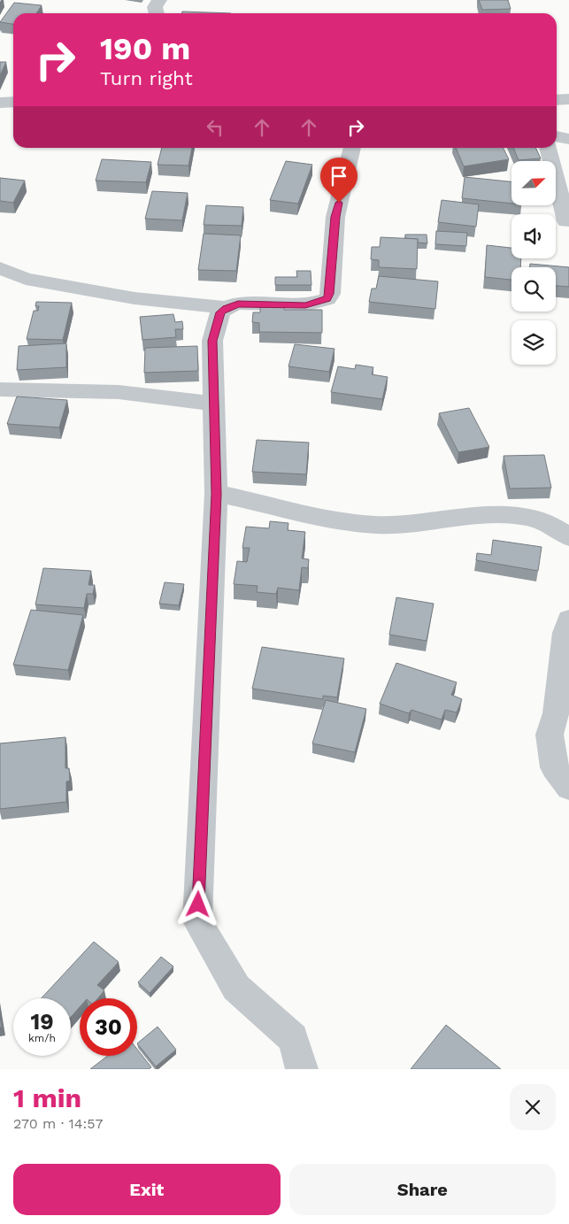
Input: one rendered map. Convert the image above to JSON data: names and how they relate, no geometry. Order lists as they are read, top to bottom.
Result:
{
  "north": "top right",
  "page": {
    "turn": ["190 m", "Turn right"],
    "speed": "19 km/h",
    "limit": "30",
    "heading": ["1 min", "270 m · 14:57"],
    "buttons": ["Exit", "Share"]
  }
}
